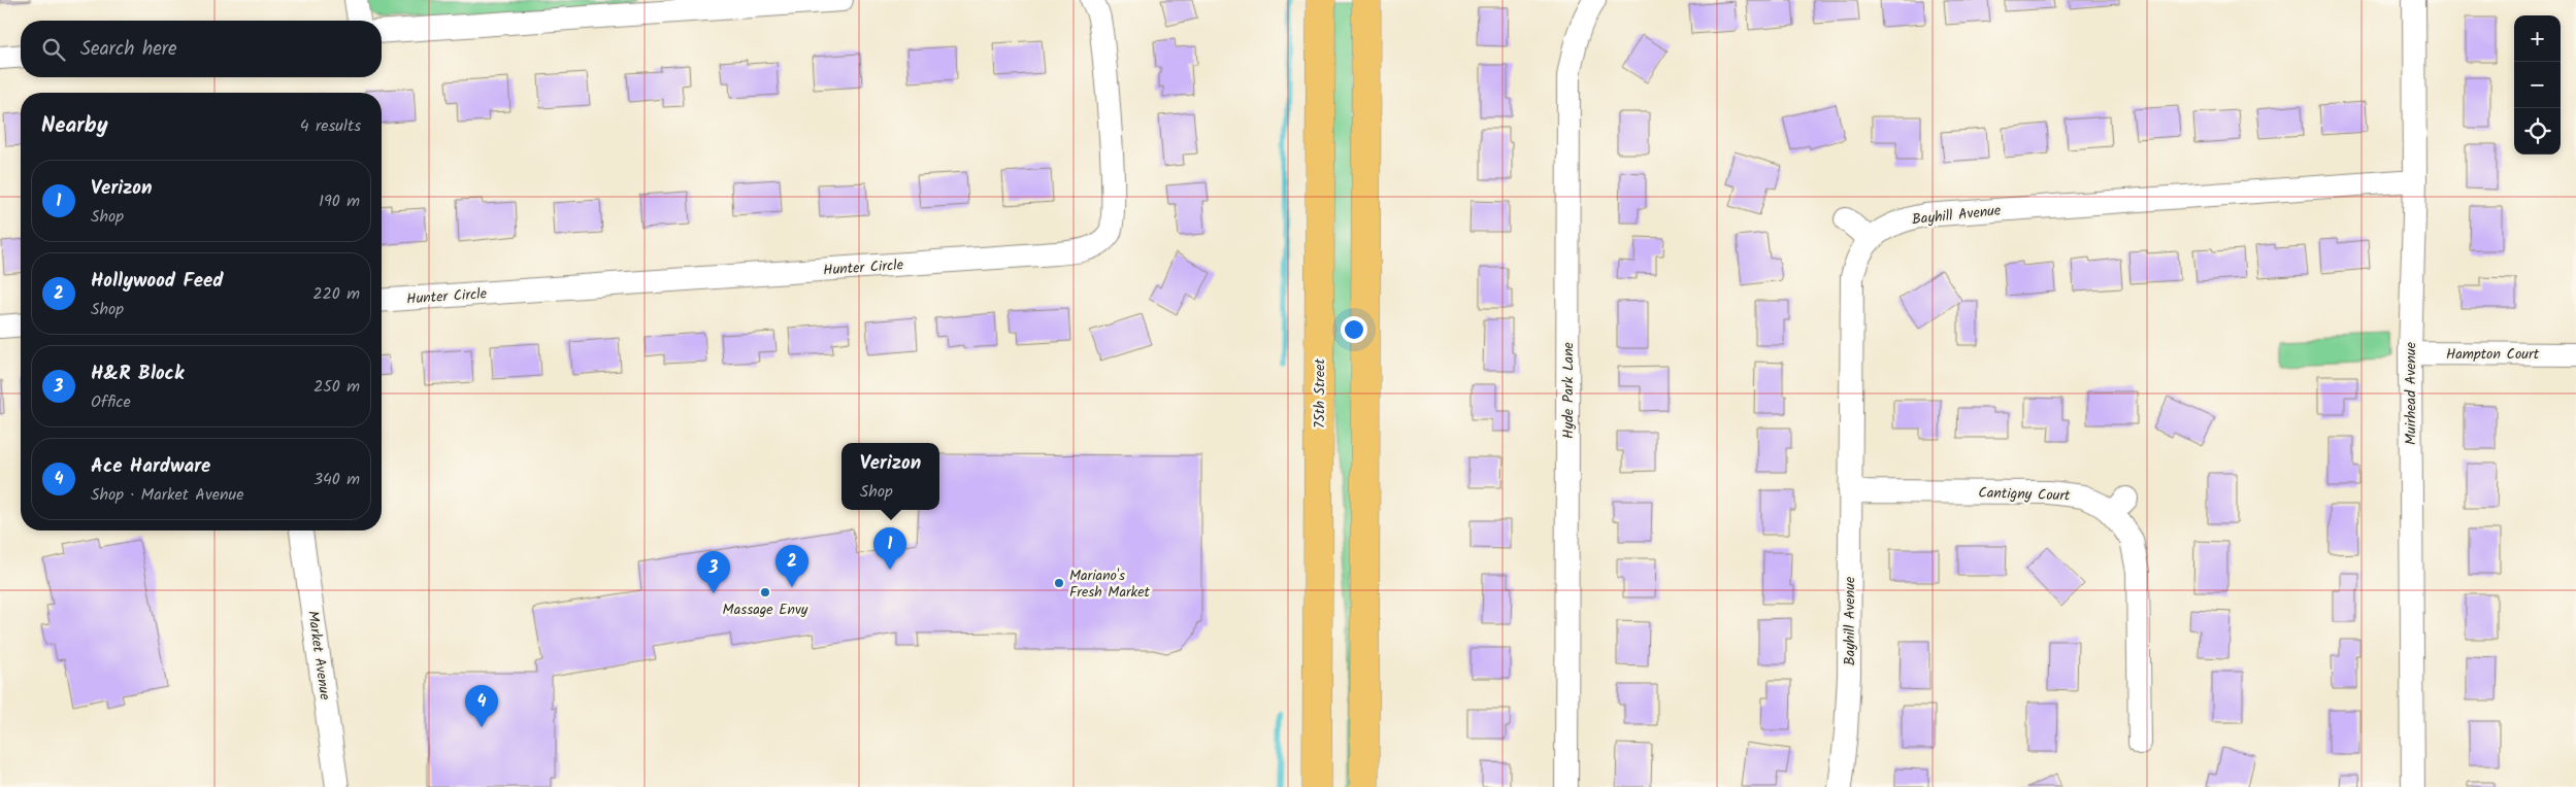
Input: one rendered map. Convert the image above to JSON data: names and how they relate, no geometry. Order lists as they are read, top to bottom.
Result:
{
  "streets": {
    "main road": ["75th Street"],
    "street": [
      "Bayhill Avenue",
      "Hunter Circle",
      "Hampton Court",
      "Hyde Park Lane",
      "Muirhead Avenue",
      "Cantigny Court",
      "Market Avenue"
    ]
  },
  "crossings": [
    ["Bayhill Avenue", "Muirhead Avenue"],
    ["Bayhill Avenue", "Cantigny Court"],
    ["Hampton Court", "Muirhead Avenue"]
  ],
  "places": ["Mariano's Fresh Market", "Massage Envy"],
  "page": {
    "map_buttons": ["+", "−"],
    "search": "Search here",
    "heading": ["Nearby", "4 results"],
    "list": [
      {
        "mark": "1",
        "name": "Verizon",
        "note": "Shop",
        "value": "190 m"
      },
      {
        "mark": "2",
        "name": "Hollywood Feed",
        "note": "Shop",
        "value": "220 m"
      },
      {
        "mark": "3",
        "name": "H&R Block",
        "note": "Office",
        "value": "250 m"
      },
      {
        "mark": "4",
        "name": "Ace Hardware",
        "note": "Shop · Market Avenue",
        "value": "340 m"
      }
    ],
    "popup": ["Verizon", "Shop"],
    "pins": [
      "1",
      "2",
      "3",
      "4"
    ]
  }
}
